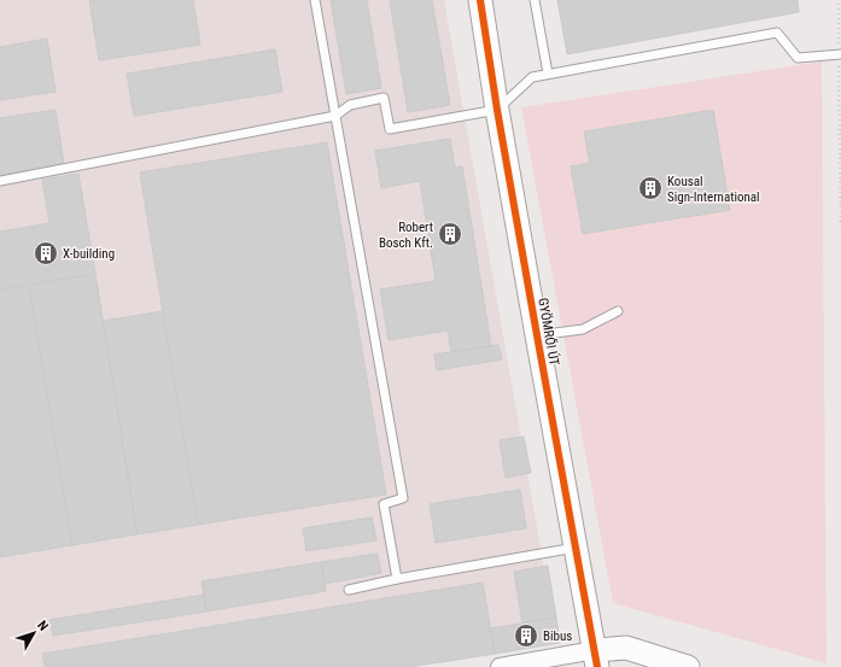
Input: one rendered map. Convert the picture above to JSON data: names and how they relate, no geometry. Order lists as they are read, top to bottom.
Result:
{
  "streets": {
    "street": ["GYÖMRŐI ÚT"]
  },
  "places": {
    "building": [
      "Kousal Sign-International",
      "Robert Bosch Kft.",
      "X-building",
      "Bibus"
    ]
  },
  "north": "top right"
}
